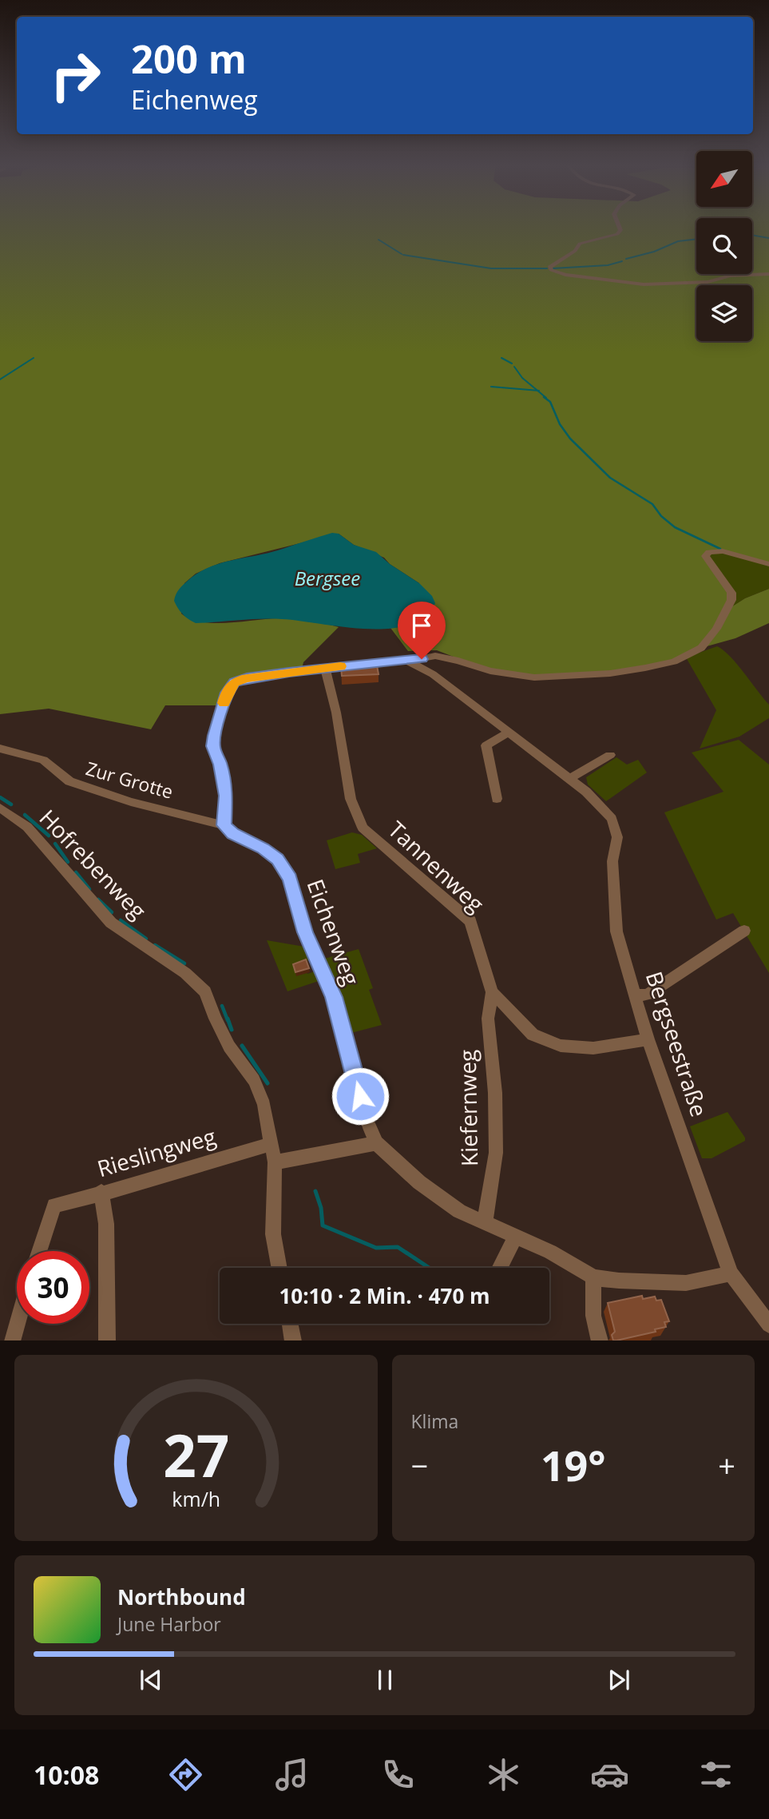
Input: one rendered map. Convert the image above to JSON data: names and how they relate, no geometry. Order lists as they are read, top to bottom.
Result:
{
  "streets": {
    "street": [
      "Zur Grotte",
      "Hofrebenweg",
      "Tannenweg",
      "Eichenweg",
      "Bergseestraße",
      "Kiefernweg",
      "Rieslingweg"
    ]
  },
  "crossings": [
    ["Zur Grotte", "Eichenweg"],
    ["Hofrebenweg", "Rieslingweg"],
    ["Tannenweg", "Bergseestraße"],
    ["Tannenweg", "Kiefernweg"],
    ["Eichenweg", "Bergseestraße"],
    ["Eichenweg", "Kiefernweg"]
  ],
  "water": ["Bergsee"],
  "north": "bottom left",
  "page": {
    "turn": ["200 m", "Eichenweg"],
    "limit": "30",
    "trip": "10:10 · 2 Min. · 470 m",
    "tile": "Klima",
    "heat": ["−", "19°", "+"],
    "song": ["Northbound", "June Harbor"],
    "tabs": "10:08",
    "gauge": ["27", "km/h"]
  }
}
